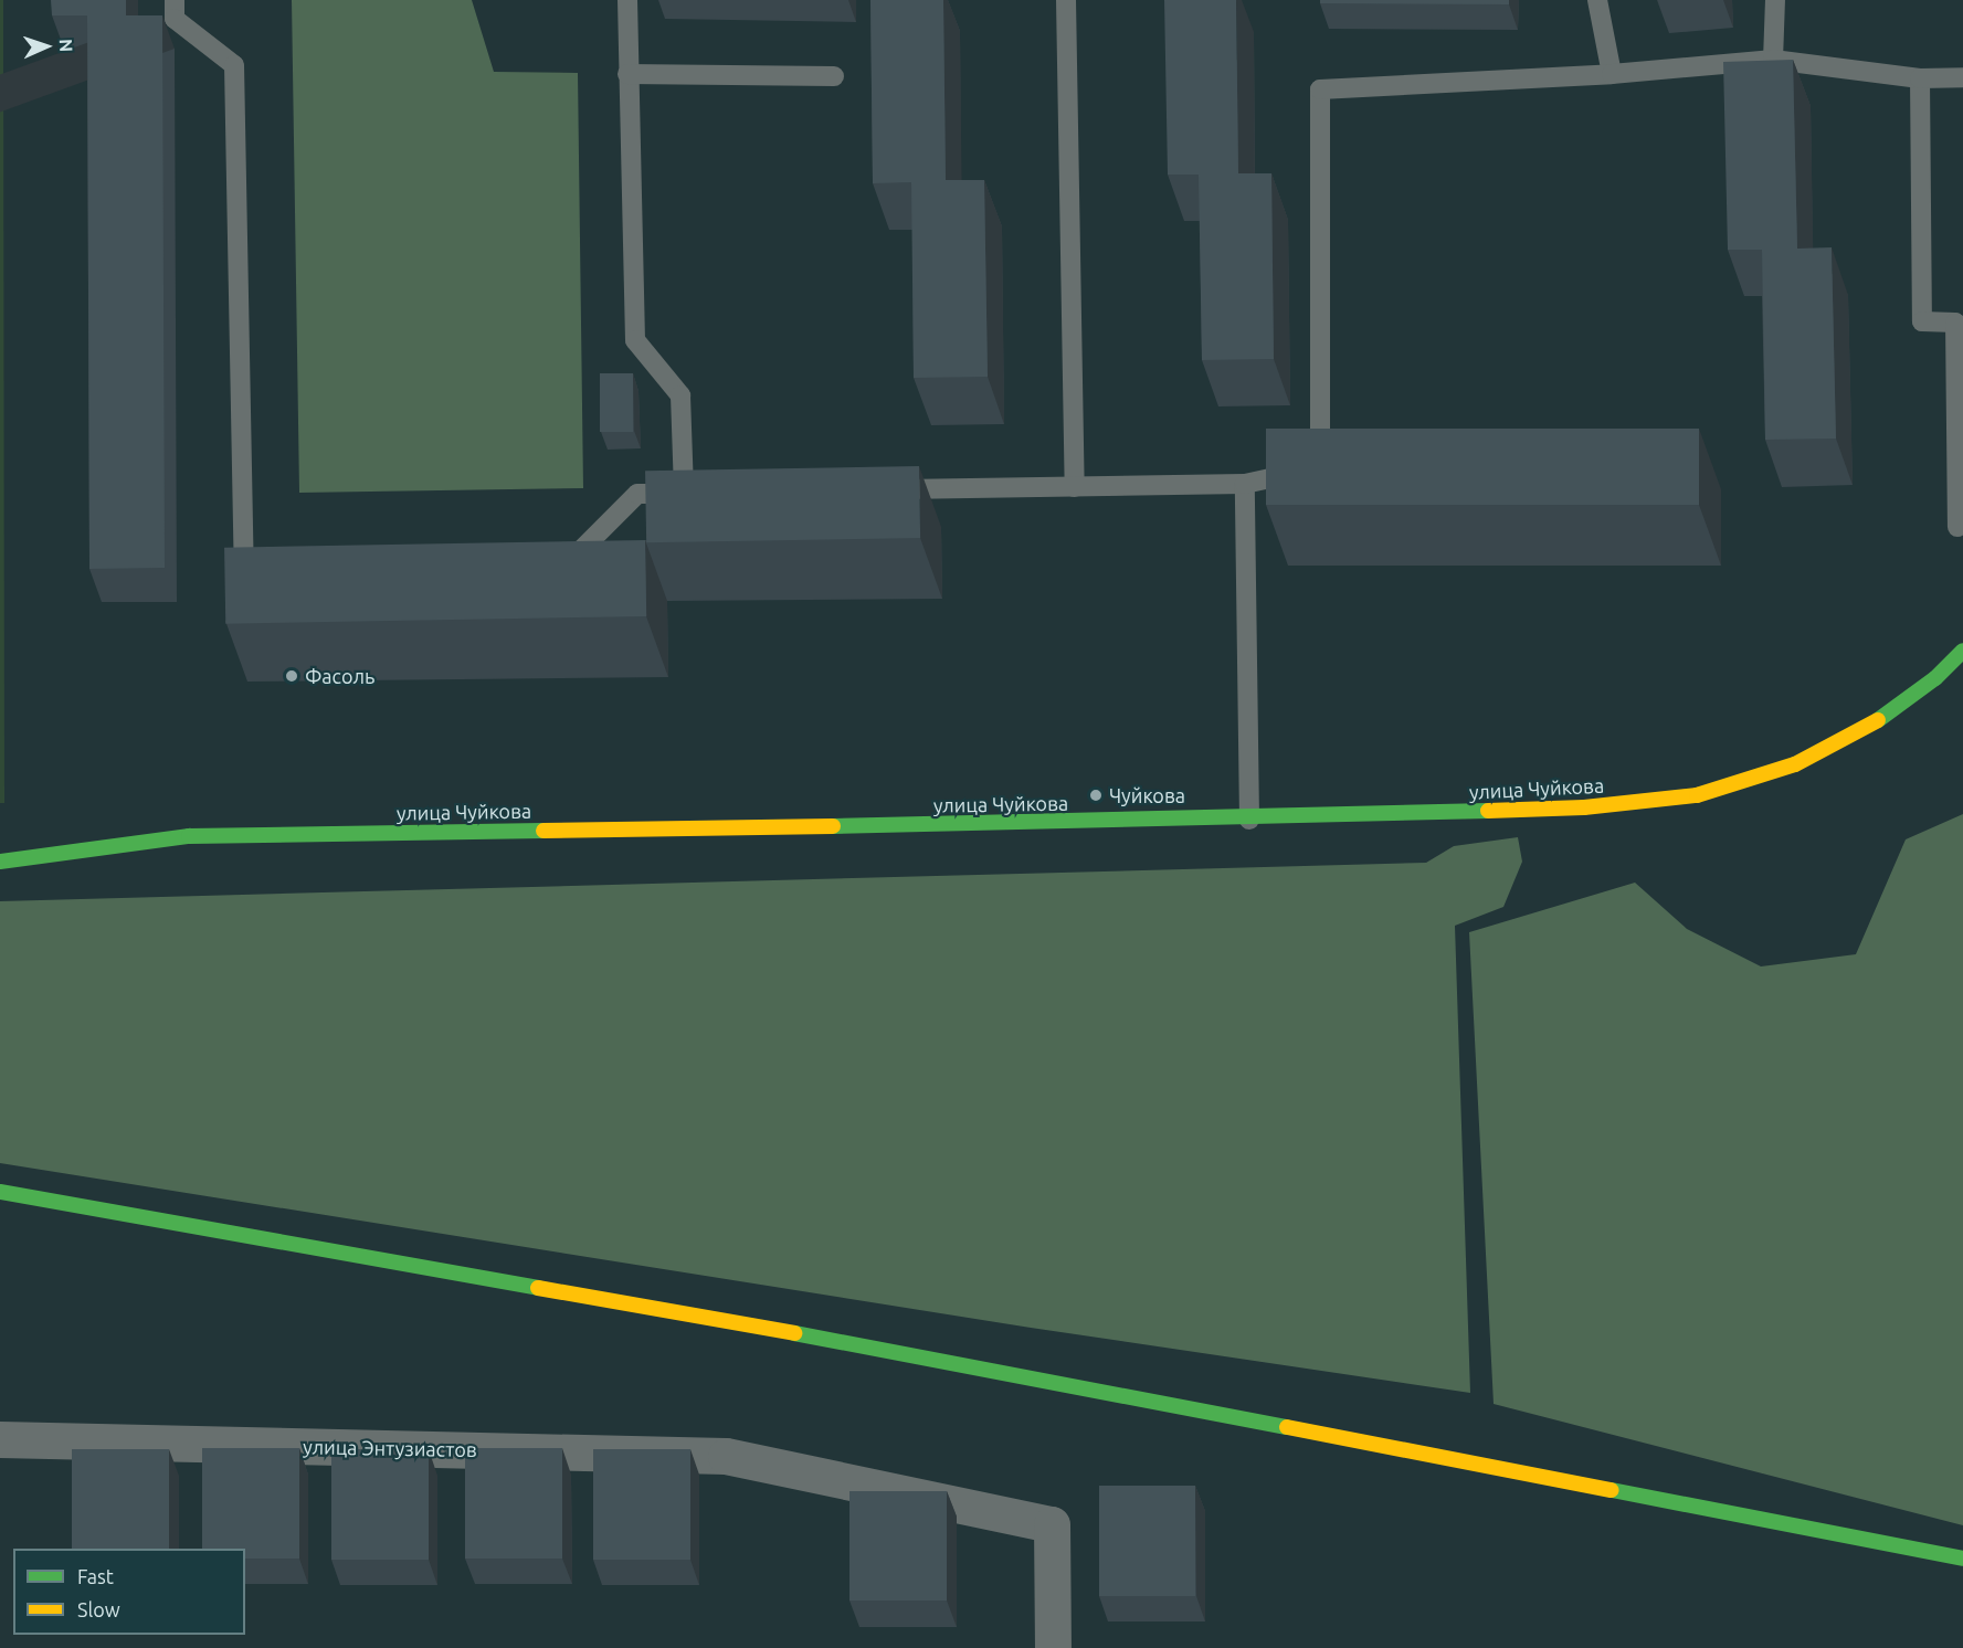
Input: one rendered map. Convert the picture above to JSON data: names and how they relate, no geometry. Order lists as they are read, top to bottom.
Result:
{
  "streets": {
    "street": ["улица Чуйкова", "улица Энтузиастов"]
  },
  "places": ["Фасоль", "Чуйкова"],
  "legend": ["Fast", "Slow"],
  "north": "right"
}
